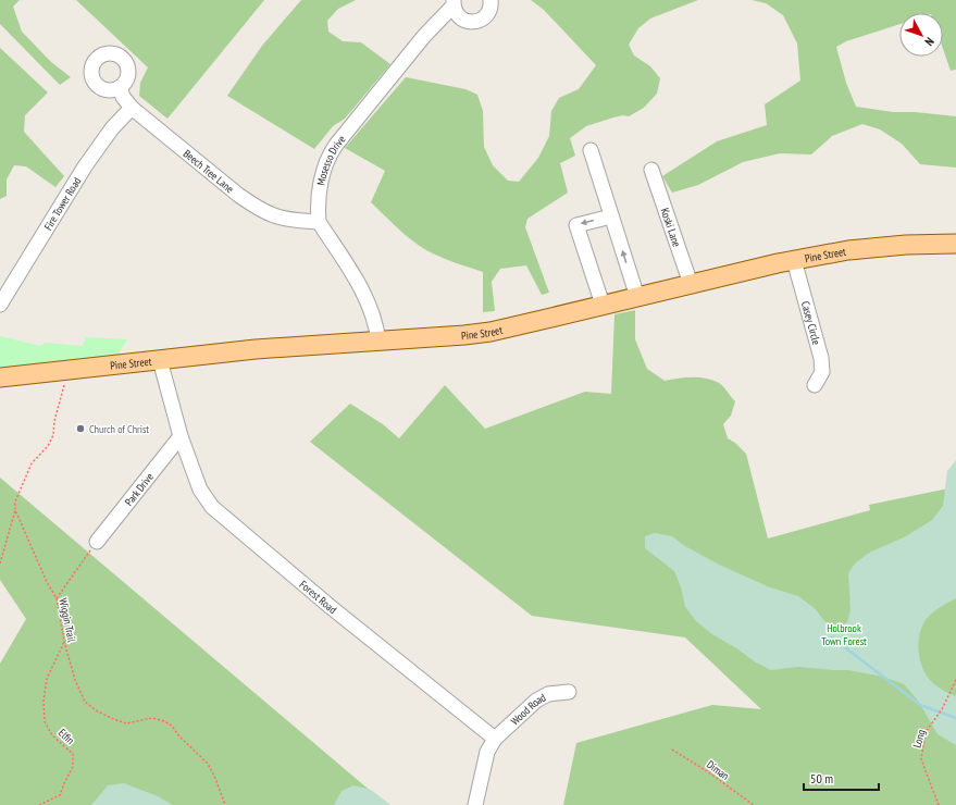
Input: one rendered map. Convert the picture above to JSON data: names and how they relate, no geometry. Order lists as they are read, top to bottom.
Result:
{
  "streets": {
    "main road": ["Pine Street"],
    "street": [
      "Mosesso Drive",
      "Beech Tree Lane",
      "Fire Tower Road",
      "Koski Lane",
      "Casey Circle",
      "Park Drive",
      "Forest Road",
      "Wood Road"
    ],
    "path": [
      "Wiggin Trail",
      "Elfin",
      "Long",
      "Diman"
    ]
  },
  "crossings": [
    ["Mosesso Drive", "Beech Tree Lane"],
    ["Beech Tree Lane", "Fire Tower Road"],
    ["Koski Lane", "Pine Street"],
    ["Pine Street", "Casey Circle"],
    ["Pine Street", "Forest Road"],
    ["Park Drive", "Forest Road"],
    ["Forest Road", "Wood Road"],
    ["Wiggin Trail", "Elfin"]
  ],
  "parks": ["Holbrook Town Forest"],
  "places": ["Church of Christ"],
  "scale_bar": "50 m",
  "north": "bottom right"
}
